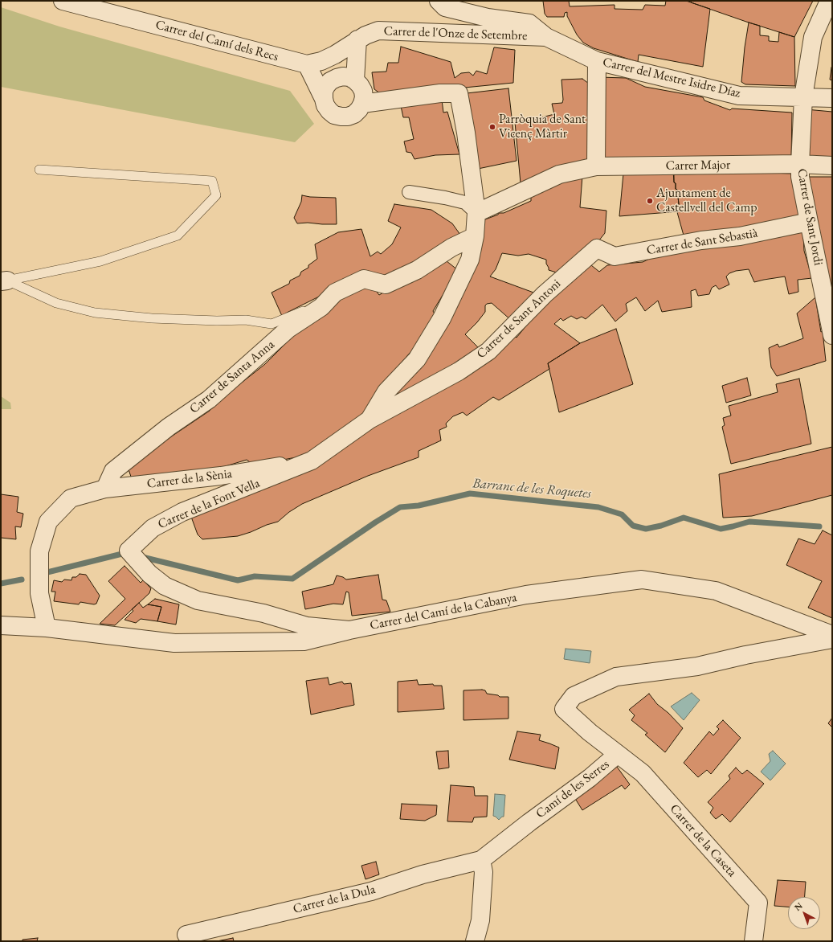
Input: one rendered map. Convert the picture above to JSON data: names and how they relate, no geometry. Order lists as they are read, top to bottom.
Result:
{
  "streets": {
    "street": [
      "Carrer de l'Onze de Setembre",
      "Carrer del Camí dels Recs",
      "Carrer del Mestre Isidre Díaz",
      "Carrer Major",
      "Carrer de Sant Jordi",
      "Carrer de Sant Sebastià",
      "Carrer de Sant Antoni",
      "Carrer de Santa Anna",
      "Carrer de la Sènia",
      "Carrer de la Font Vella",
      "Carrer del Camí de la Cabanya",
      "Camí de les Serres",
      "Carrer de la Caseta",
      "Carrer de la Dula"
    ]
  },
  "crossings": [
    ["Carrer de l'Onze de Setembre", "Carrer del Camí dels Recs"],
    ["Carrer de l'Onze de Setembre", "Carrer del Mestre Isidre Díaz"],
    ["Carrer del Mestre Isidre Díaz", "Carrer de Sant Jordi"],
    ["Carrer Major", "Carrer de Sant Jordi"],
    ["Carrer de Sant Jordi", "Carrer de Sant Sebastià"],
    ["Carrer de Sant Sebastià", "Carrer de Sant Antoni"],
    ["Carrer de Sant Antoni", "Carrer de la Font Vella"],
    ["Carrer de Santa Anna", "Carrer de la Sènia"],
    ["Carrer de la Sènia", "Carrer de la Font Vella"],
    ["Carrer de la Font Vella", "Carrer del Camí de la Cabanya"],
    ["Camí de les Serres", "Carrer de la Caseta"],
    ["Camí de les Serres", "Carrer de la Dula"]
  ],
  "water": ["Barranc de les Roquetes"],
  "places": ["Parròquia de Sant Vicenç Màrtir", "Ajuntament de Castellvell del Camp"],
  "north": "top left"
}
